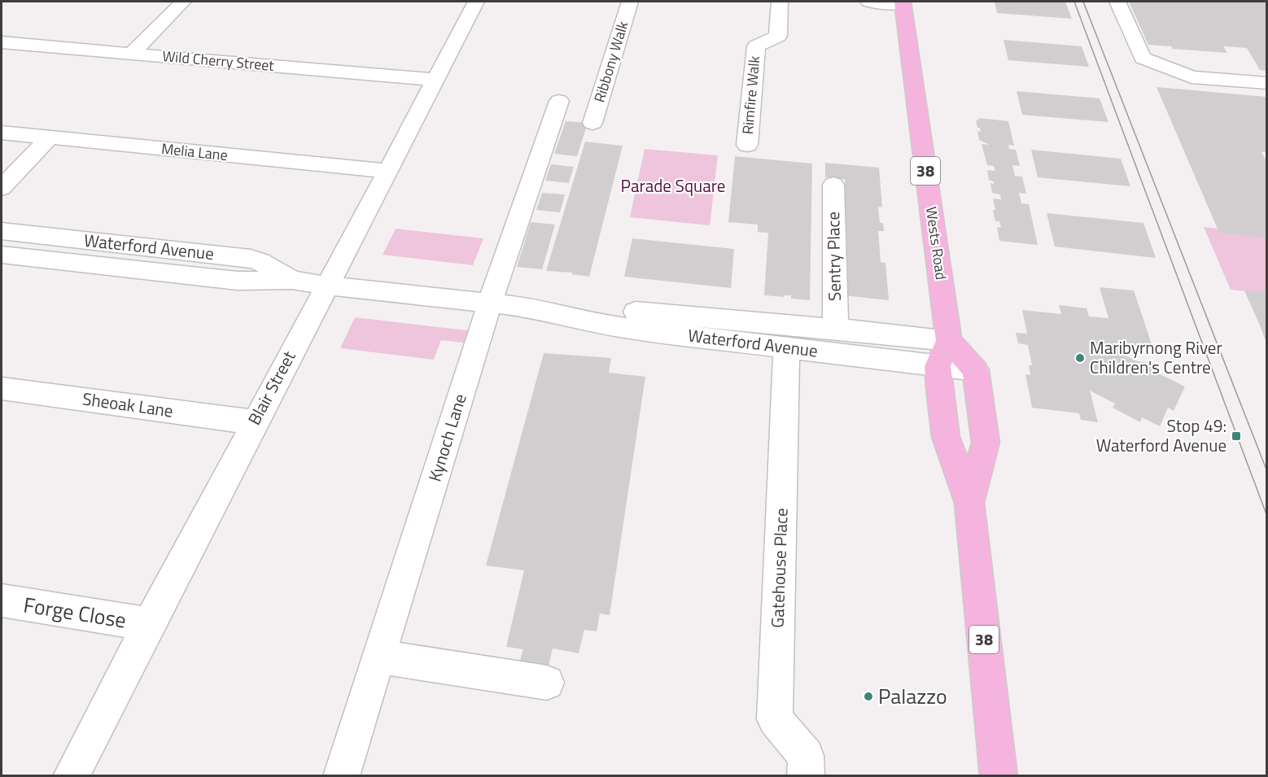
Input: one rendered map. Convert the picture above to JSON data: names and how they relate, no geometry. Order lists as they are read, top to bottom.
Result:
{
  "streets": {
    "main road": ["38", "Wests Road"],
    "street": [
      "Wild Cherry Street",
      "Ribbony Walk",
      "Rimfire Walk",
      "Melia Lane",
      "Waterford Avenue",
      "Sentry Place",
      "Blair Street",
      "Sheoak Lane",
      "Kynoch Lane",
      "Gatehouse Place",
      "Forge Close"
    ]
  },
  "crossings": [
    ["Wild Cherry Street", "Blair Street"],
    ["Melia Lane", "Blair Street"],
    ["38", "Waterford Avenue"],
    ["Wests Road", "Waterford Avenue"],
    ["Waterford Avenue", "Sentry Place"],
    ["Waterford Avenue", "Blair Street"],
    ["Waterford Avenue", "Kynoch Lane"],
    ["Waterford Avenue", "Gatehouse Place"],
    ["Blair Street", "Sheoak Lane"],
    ["Blair Street", "Forge Close"]
  ],
  "parks": ["Parade Square"],
  "places": {
    "other": ["Maribyrnong River Children's Centre", "Palazzo"],
    "transit": ["Stop 49: Waterford Avenue"]
  }
}
